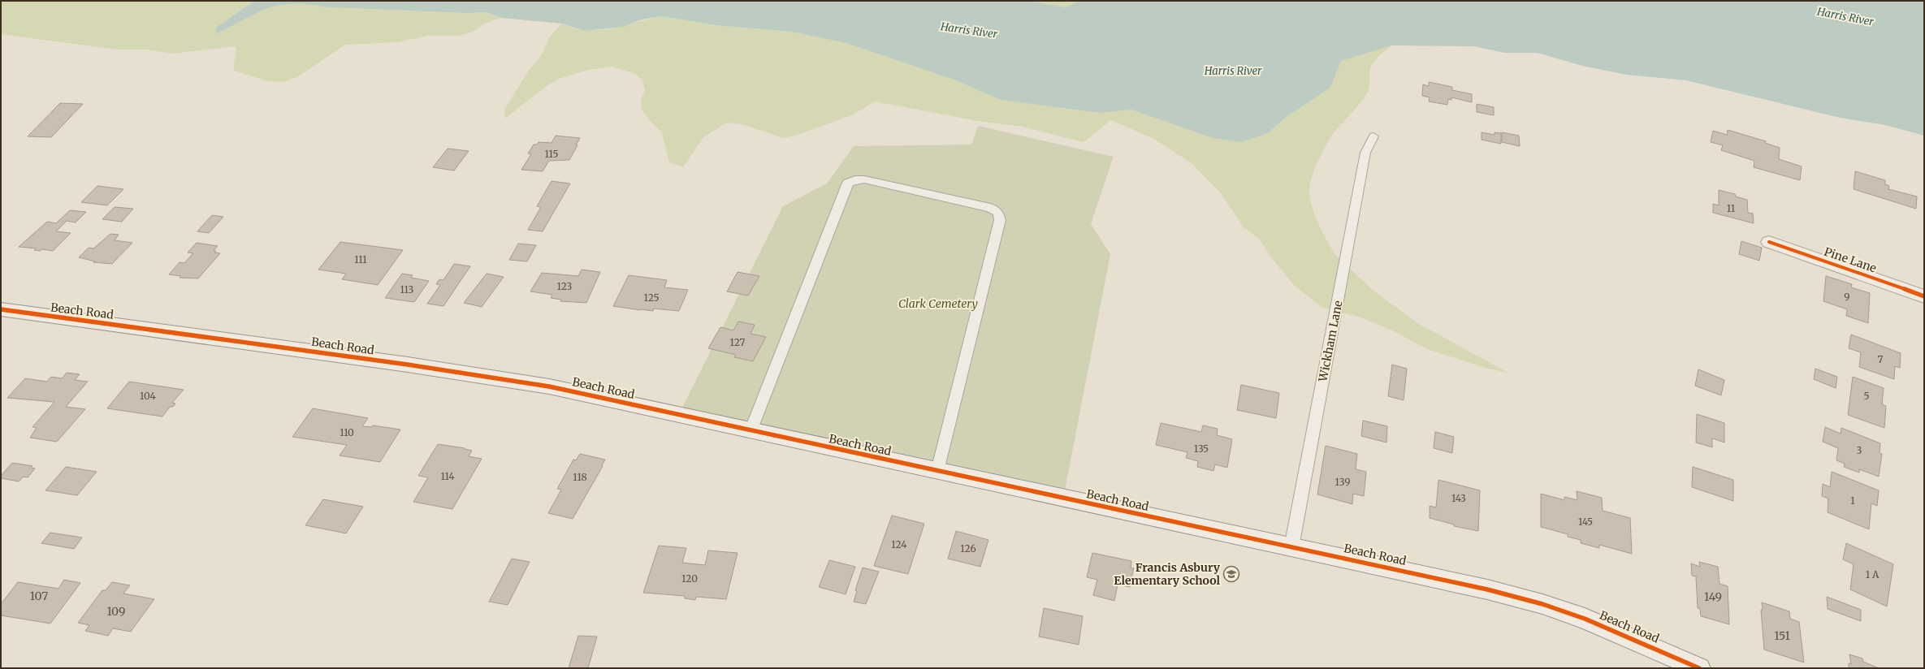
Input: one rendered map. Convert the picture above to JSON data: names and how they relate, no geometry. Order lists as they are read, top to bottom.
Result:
{
  "streets": {
    "street": ["Pine Lane", "Beach Road"],
    "lane": ["Wickham Lane"]
  },
  "crossings": [
    ["Beach Road", "Wickham Lane"]
  ],
  "water": ["Harris River"],
  "parks": ["Clark Cemetery"],
  "places": {
    "school or university": ["Francis Asbury Elementary School"]
  },
  "house_numbers": [
    "115",
    "11",
    "111",
    "123",
    "113",
    "9",
    "125",
    "127",
    "7",
    "104",
    "5",
    "110",
    "135",
    "3",
    "114",
    "118",
    "139",
    "143",
    "1",
    "145",
    "124",
    "126",
    "1 A",
    "120",
    "107",
    "149",
    "109",
    "151"
  ]
}
